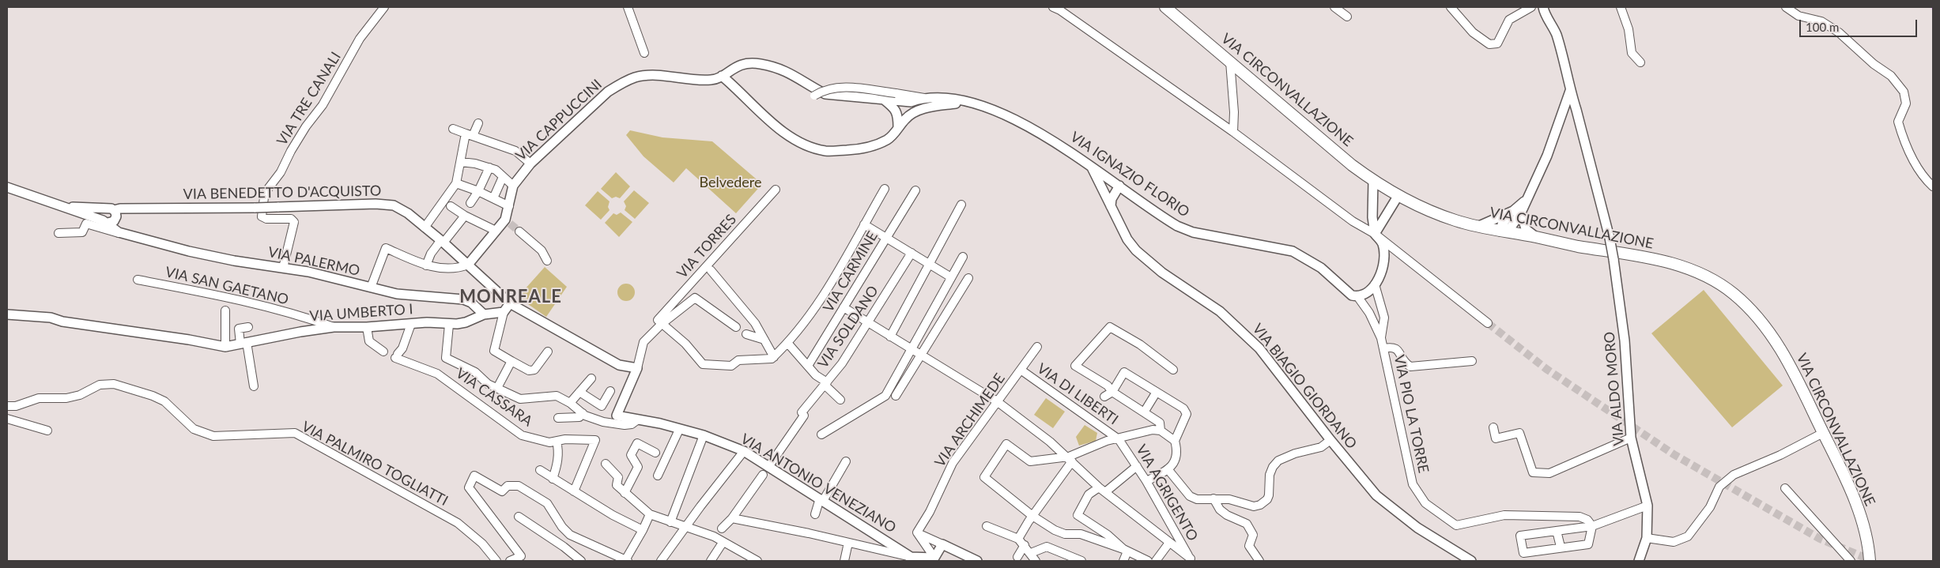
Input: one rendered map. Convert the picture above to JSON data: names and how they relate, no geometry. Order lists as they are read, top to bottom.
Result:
{
  "streets": {
    "main road": ["VIA CIRCONVALLAZIONE"],
    "street": [
      "VIA TRE CANALI",
      "VIA CAPPUCCINI",
      "VIA IGNAZIO FLORIO",
      "VIA BENEDETTO D'ACQUISTO",
      "VIA TORRES",
      "VIA PALERMO",
      "VIA CARMINE",
      "VIA SAN GAETANO",
      "VIA UMBERTO I",
      "VIA SOLDANO",
      "VIA BIAGIO GIORDANO",
      "VIA ALDO MORO",
      "VIA DI LIBERTI",
      "VIA CASSARA",
      "VIA PIO LA TORRE",
      "VIA ARCHIMEDE",
      "VIA PALMIRO TOGLIATTI",
      "VIA ANTONIO VENEZIANO",
      "VIA AGRIGENTO"
    ]
  },
  "crossings": [
    ["VIA TRE CANALI", "VIA BENEDETTO D'ACQUISTO"],
    ["VIA CAPPUCCINI", "VIA IGNAZIO FLORIO"],
    ["VIA IGNAZIO FLORIO", "VIA BIAGIO GIORDANO"],
    ["VIA BENEDETTO D'ACQUISTO", "VIA PALERMO"],
    ["VIA BENEDETTO D'ACQUISTO", "VIA ANTONIO VENEZIANO"],
    ["VIA PALERMO", "VIA UMBERTO I"],
    ["VIA SAN GAETANO", "VIA UMBERTO I"],
    ["VIA UMBERTO I", "VIA CASSARA"],
    ["VIA SOLDANO", "VIA ANTONIO VENEZIANO"],
    ["VIA DI LIBERTI", "VIA ARCHIMEDE"],
    ["VIA DI LIBERTI", "VIA AGRIGENTO"]
  ],
  "districts": ["MONREALE"],
  "parks": ["Belvedere"],
  "scale_bar": "100 m"
}
